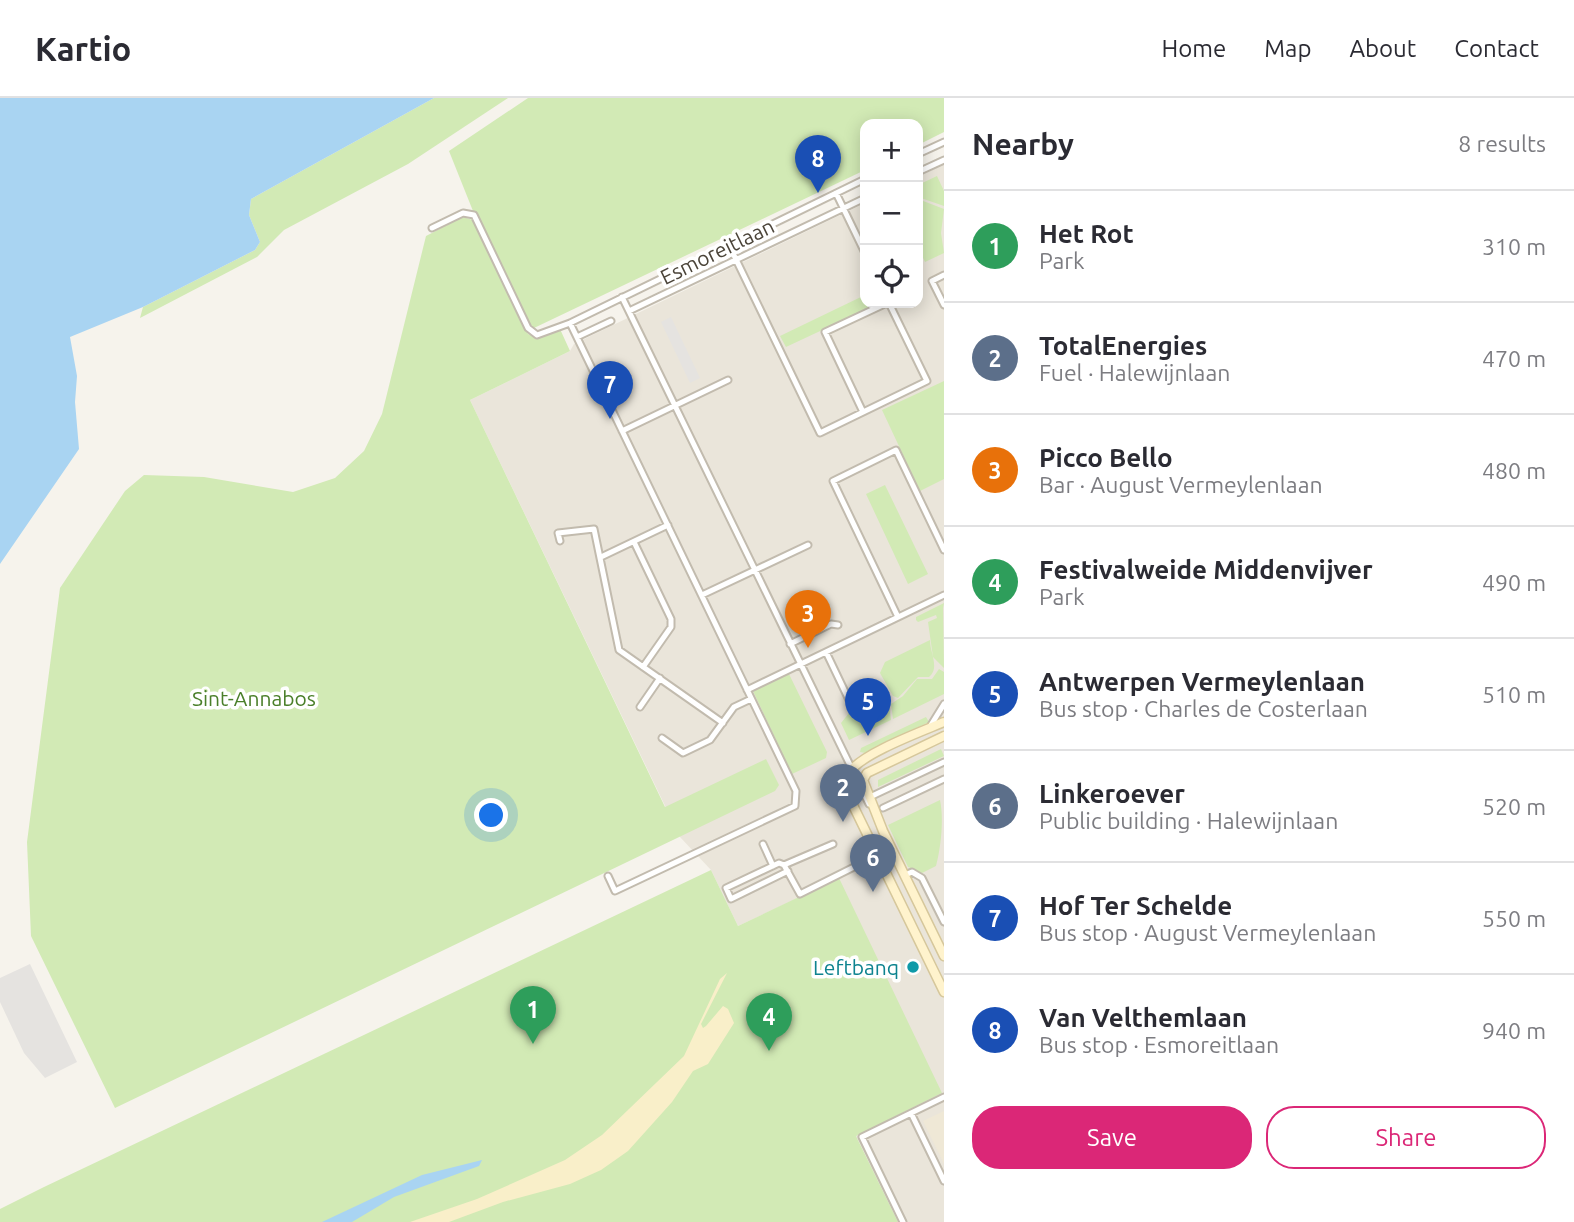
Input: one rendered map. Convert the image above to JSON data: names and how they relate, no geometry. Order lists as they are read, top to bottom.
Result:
{
  "streets": {
    "street": ["Esmoreitlaan"]
  },
  "parks": ["Sint-Annabos"],
  "places": ["Leftbanq"],
  "page": {
    "header": "Kartio",
    "nav": [
      "Home",
      "Map",
      "About",
      "Contact"
    ],
    "heading": ["Nearby", "8 results"],
    "map_buttons": ["+", "−"],
    "pins": [
      "8",
      "7",
      "3",
      "5",
      "2",
      "6",
      "1",
      "4"
    ],
    "list": [
      {
        "mark": "1",
        "name": "Het Rot",
        "note": "Park",
        "value": "310 m"
      },
      {
        "mark": "2",
        "name": "TotalEnergies",
        "note": "Fuel · Halewijnlaan",
        "value": "470 m"
      },
      {
        "mark": "3",
        "name": "Picco Bello",
        "note": "Bar · August Vermeylenlaan",
        "value": "480 m"
      },
      {
        "mark": "4",
        "name": "Festivalweide Middenvijver",
        "note": "Park",
        "value": "490 m"
      },
      {
        "mark": "5",
        "name": "Antwerpen Vermeylenlaan",
        "note": "Bus stop · Charles de Costerlaan",
        "value": "510 m"
      },
      {
        "mark": "6",
        "name": "Linkeroever",
        "note": "Public building · Halewijnlaan",
        "value": "520 m"
      },
      {
        "mark": "7",
        "name": "Hof Ter Schelde",
        "note": "Bus stop · August Vermeylenlaan",
        "value": "550 m"
      },
      {
        "mark": "8",
        "name": "Van Velthemlaan",
        "note": "Bus stop · Esmoreitlaan",
        "value": "940 m"
      }
    ],
    "buttons": ["Save", "Share"]
  }
}
